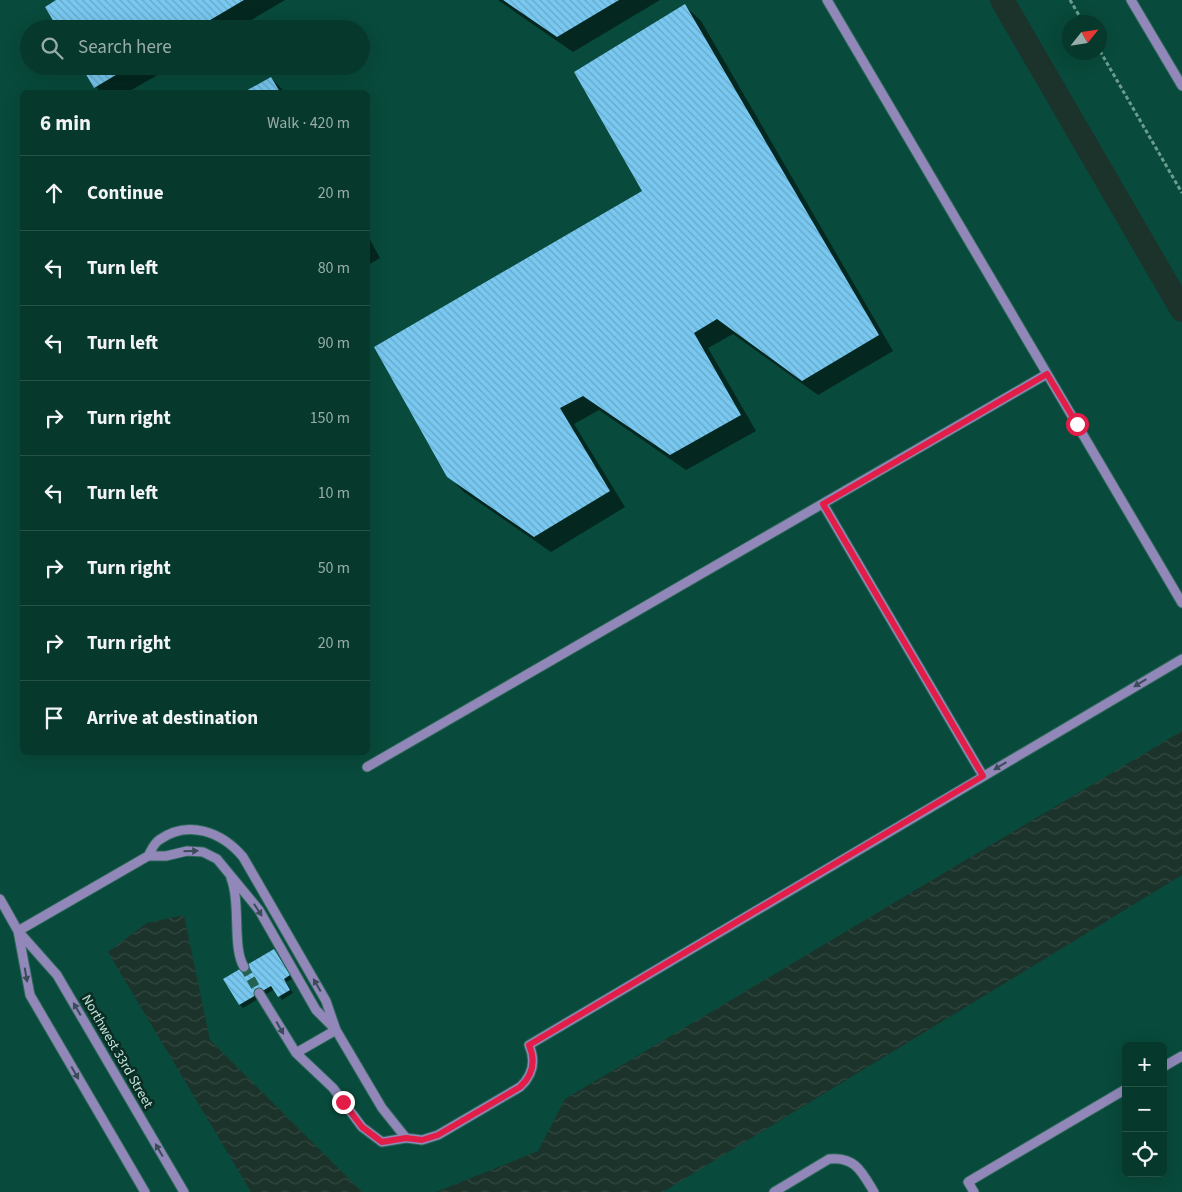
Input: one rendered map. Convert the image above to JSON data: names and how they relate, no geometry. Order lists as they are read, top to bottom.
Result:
{
  "streets": {
    "street": ["Northwest 33rd Street"]
  },
  "north": "top right",
  "page": {
    "search": "Search here",
    "heading": ["6 min", "Walk · 420 m"],
    "list": [
      ["Continue", "20 m"],
      ["Turn left", "80 m"],
      ["Turn left", "90 m"],
      ["Turn right", "150 m"],
      ["Turn left", "10 m"],
      ["Turn right", "50 m"],
      ["Turn right", "20 m"],
      "Arrive at destination"
    ],
    "map_buttons": ["+", "−"]
  }
}
